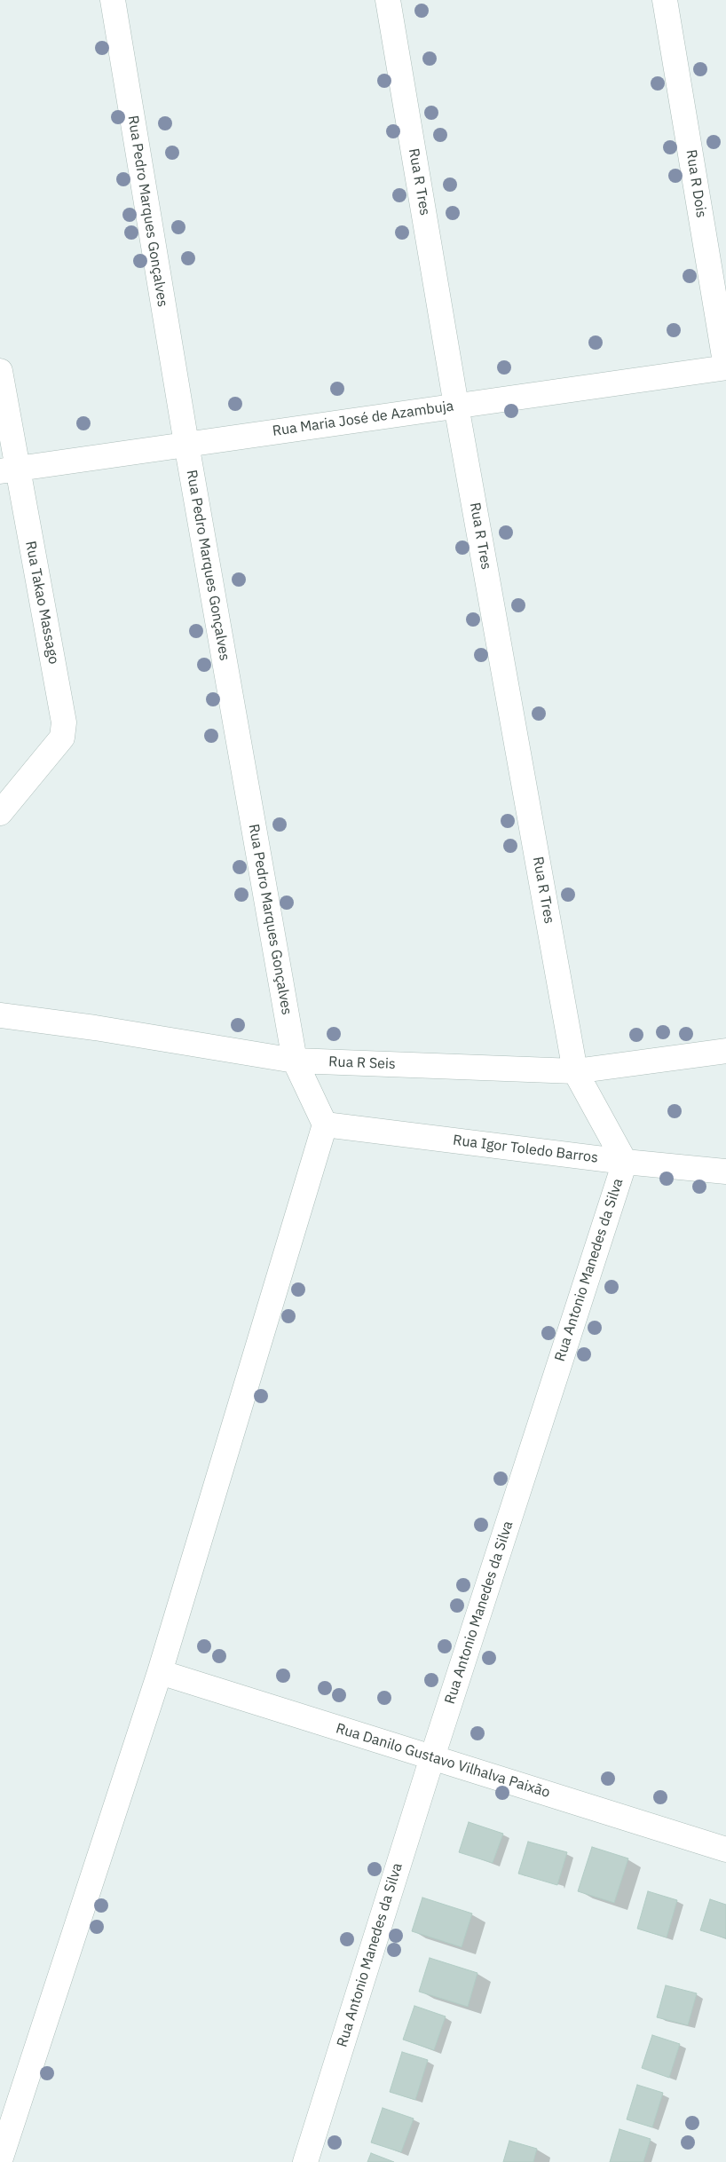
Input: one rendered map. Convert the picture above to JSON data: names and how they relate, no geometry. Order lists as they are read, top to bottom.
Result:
{
  "streets": {
    "street": [
      "Rua R Tres",
      "Rua R Dois",
      "Rua Pedro Marques Gonçalves",
      "Rua Maria José de Azambuja",
      "Rua Takao Massago",
      "Rua R Seis",
      "Rua Igor Toledo Barros",
      "Rua Antonio Manedes da Silva",
      "Rua Danilo Gustavo Vilhalva Paixão"
    ]
  },
  "crossings": [
    ["Rua R Tres", "Rua Maria José de Azambuja"],
    ["Rua R Tres", "Rua R Seis"],
    ["Rua R Tres", "Rua Antonio Manedes da Silva"],
    ["Rua R Dois", "Rua Maria José de Azambuja"],
    ["Rua Pedro Marques Gonçalves", "Rua Maria José de Azambuja"],
    ["Rua Pedro Marques Gonçalves", "Rua R Seis"],
    ["Rua Pedro Marques Gonçalves", "Rua Igor Toledo Barros"],
    ["Rua Maria José de Azambuja", "Rua Takao Massago"],
    ["Rua R Seis", "Rua Antonio Manedes da Silva"],
    ["Rua Igor Toledo Barros", "Rua Antonio Manedes da Silva"],
    ["Rua Antonio Manedes da Silva", "Rua Danilo Gustavo Vilhalva Paixão"]
  ]
}
